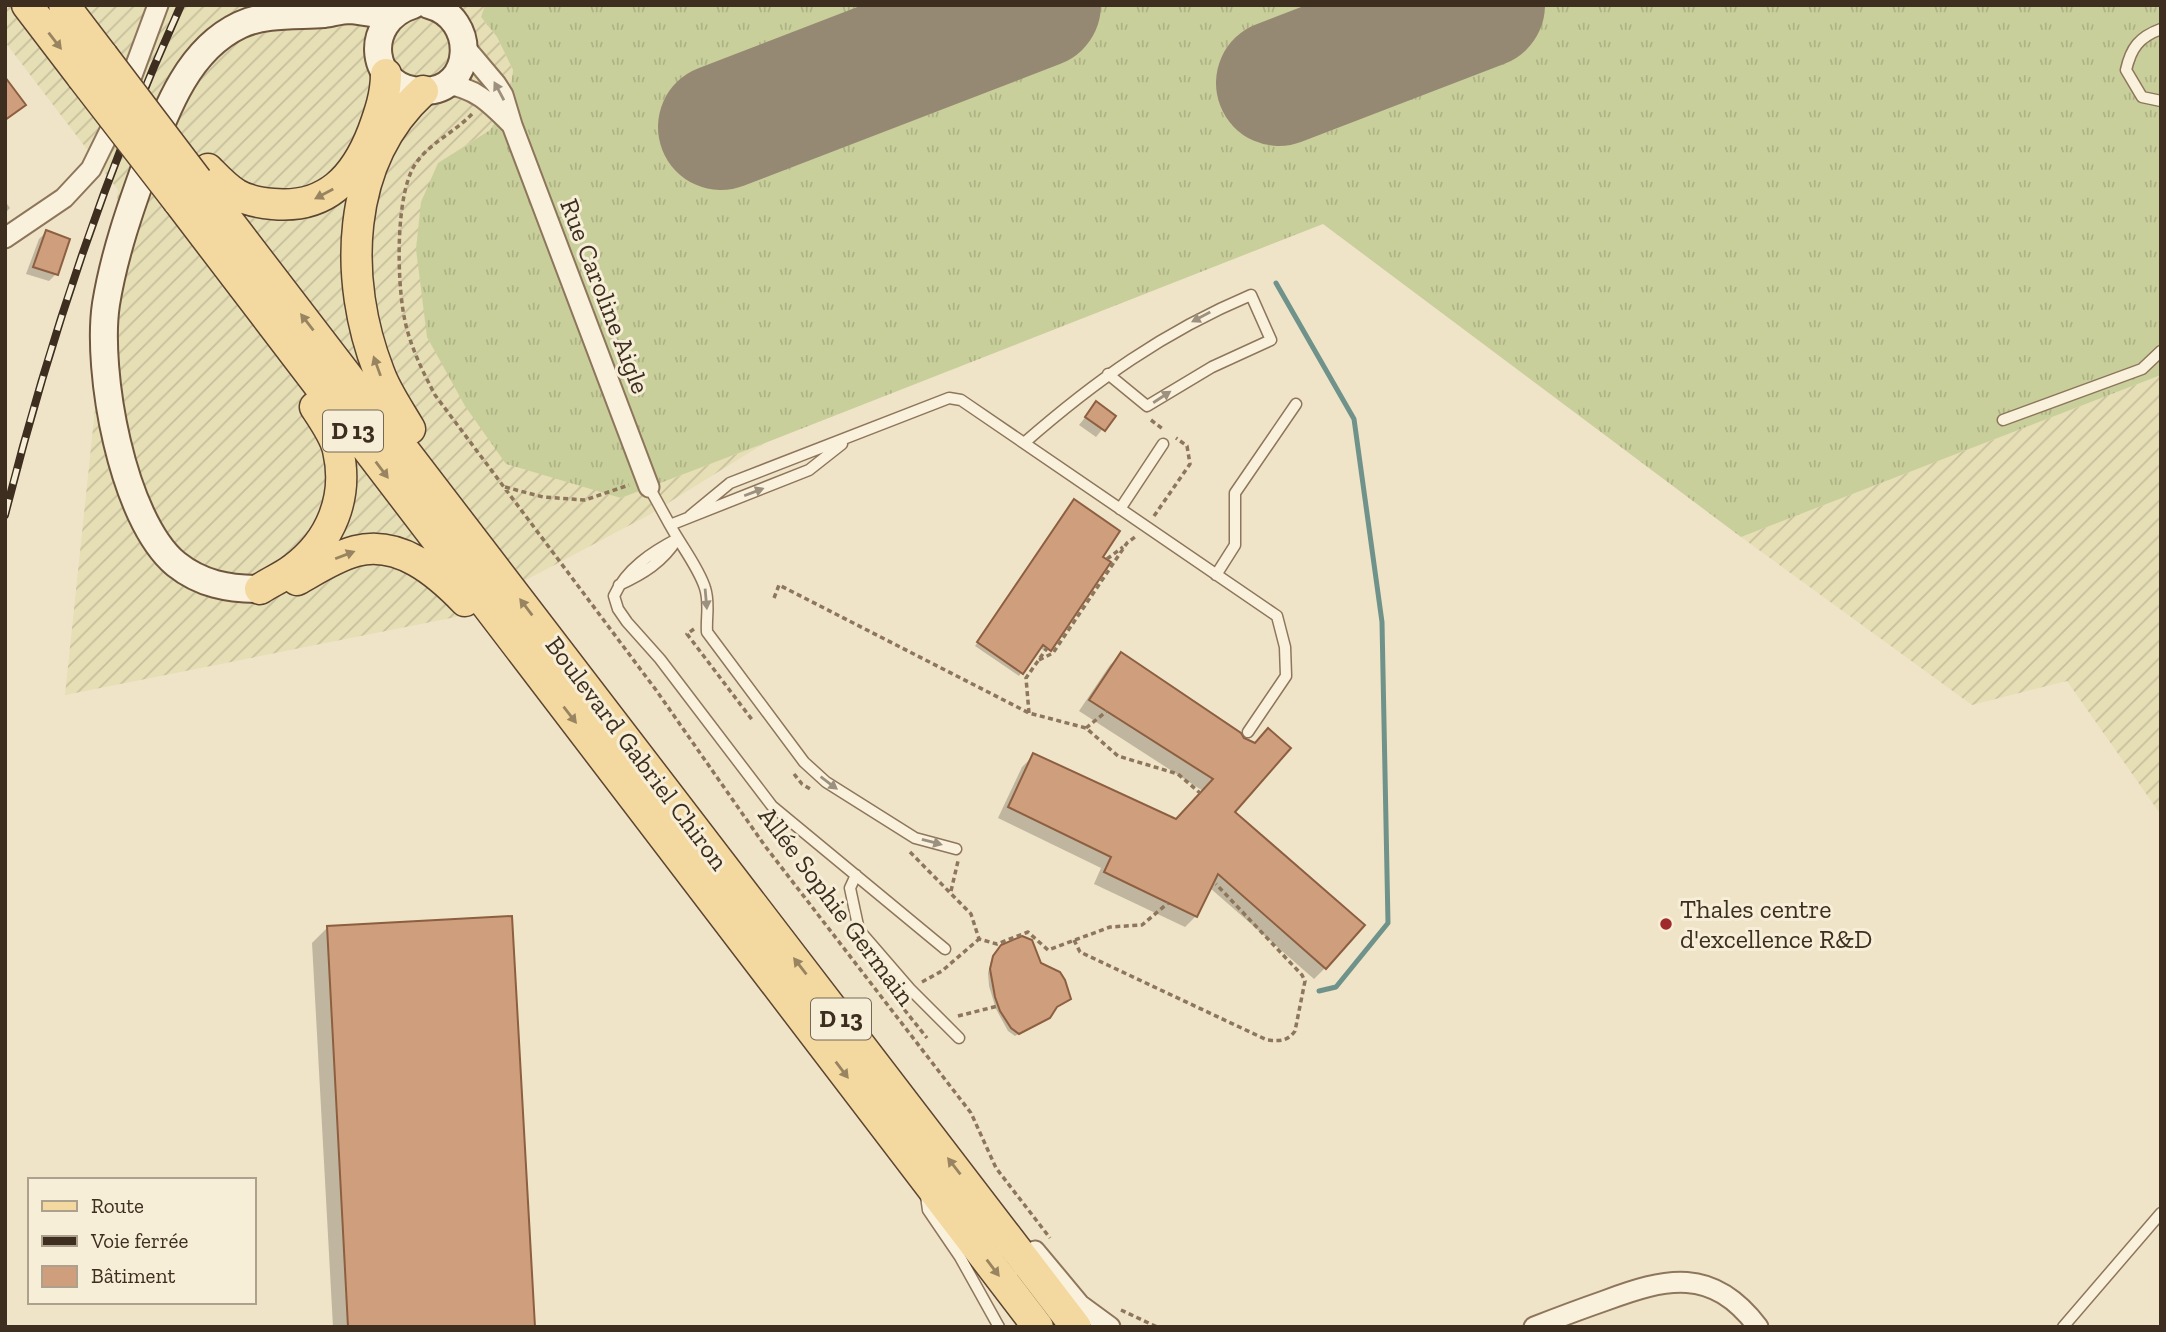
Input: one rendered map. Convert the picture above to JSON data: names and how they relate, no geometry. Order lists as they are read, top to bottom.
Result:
{
  "streets": {
    "main road": ["D 13", "Boulevard Gabriel Chiron"],
    "street": ["Rue Caroline Aigle"],
    "path": ["Allée Sophie Germain"]
  },
  "crossings": [
    ["Rue Caroline Aigle", "Allée Sophie Germain"],
    ["D 13", "Boulevard Gabriel Chiron"]
  ],
  "places": ["Thales centre d'excellence R&D"],
  "legend": ["Route", "Voie ferrée", "Bâtiment"]
}
